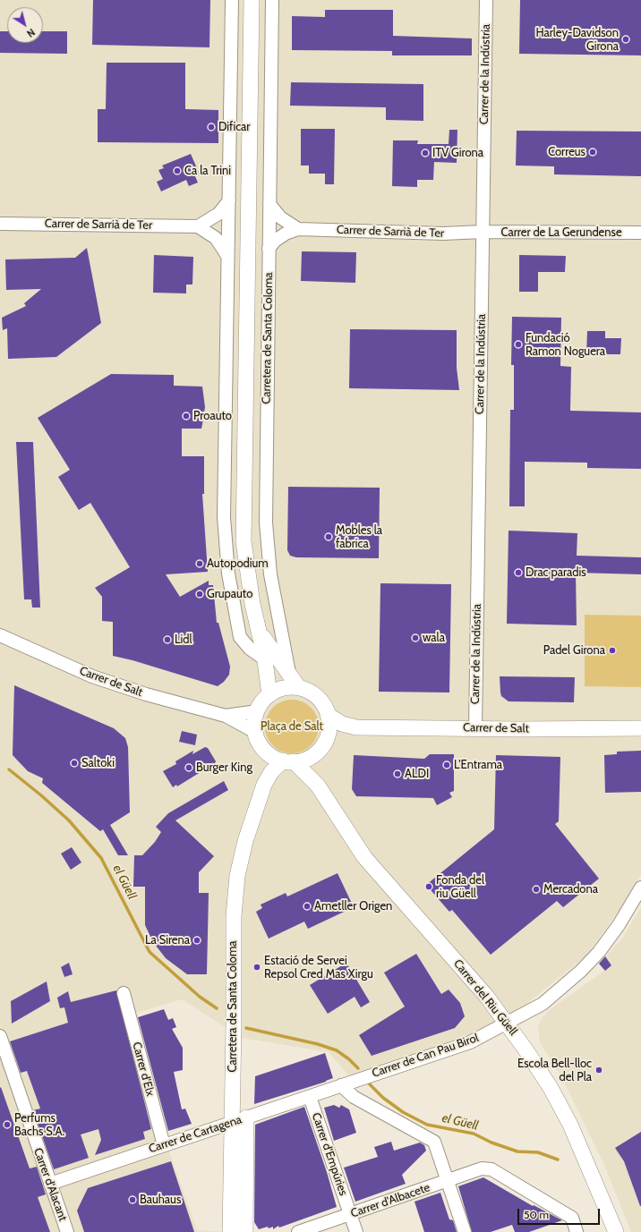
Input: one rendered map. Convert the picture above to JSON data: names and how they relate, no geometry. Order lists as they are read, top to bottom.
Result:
{
  "streets": {
    "street": [
      "Carrer de la Indústria",
      "Carrer de Sarrià de Ter",
      "Carrer de La Gerundense",
      "Carretera de Santa Coloma",
      "Carrer de Salt",
      "Carrer del Riu Güell",
      "Carrer de Can Pau Birol",
      "Carrer d'Elx",
      "Carrer de Cartagena",
      "Carrer d'Empúries",
      "Carrer d'Alacant",
      "Carrer d'Albacete"
    ]
  },
  "crossings": [
    ["Carrer de la Indústria", "Carrer de Sarrià de Ter"],
    ["Carrer de la Indústria", "Carrer de La Gerundense"],
    ["Carrer de la Indústria", "Carrer de Salt"],
    ["Carrer de Sarrià de Ter", "Carrer de La Gerundense"],
    ["Carrer de Sarrià de Ter", "Carretera de Santa Coloma"],
    ["Carretera de Santa Coloma", "Carrer de Salt"],
    ["Carretera de Santa Coloma", "Carrer del Riu Güell"],
    ["Carretera de Santa Coloma", "Carrer de Cartagena"],
    ["Carrer de Salt", "Carrer del Riu Güell"],
    ["Carrer del Riu Güell", "Carrer de Can Pau Birol"],
    ["Carrer de Can Pau Birol", "Carrer de Cartagena"],
    ["Carrer d'Elx", "Carrer de Cartagena"],
    ["Carrer de Cartagena", "Carrer d'Empúries"],
    ["Carrer de Cartagena", "Carrer d'Alacant"],
    ["Carrer d'Empúries", "Carrer d'Albacete"]
  ],
  "water": ["el Güell"],
  "parks": ["Plaça de Salt"],
  "places": [
    "Harley-Davidson Girona",
    "Dificar",
    "Correus",
    "ITV Girona",
    "Ca la Trini",
    "Fundació Ramon Noguera",
    "Proauto",
    "Mobles la fabrica",
    "Autopodium",
    "Drac paradis",
    "Grupauto",
    "wala",
    "Lidl",
    "Padel Girona",
    "Saltoki",
    "L'Entrama",
    "Burger King",
    "ALDI",
    "Fonda del riu Güell",
    "Mercadona",
    "Ametller Origen",
    "La Sirena",
    "Estació de Servei Repsol Cred Mas Xirgu",
    "Escola Bell-lloc del Pla",
    "Perfums Bachs S.A.",
    "Bauhaus"
  ],
  "scale_bar": "50 m",
  "north": "bottom right"
}
